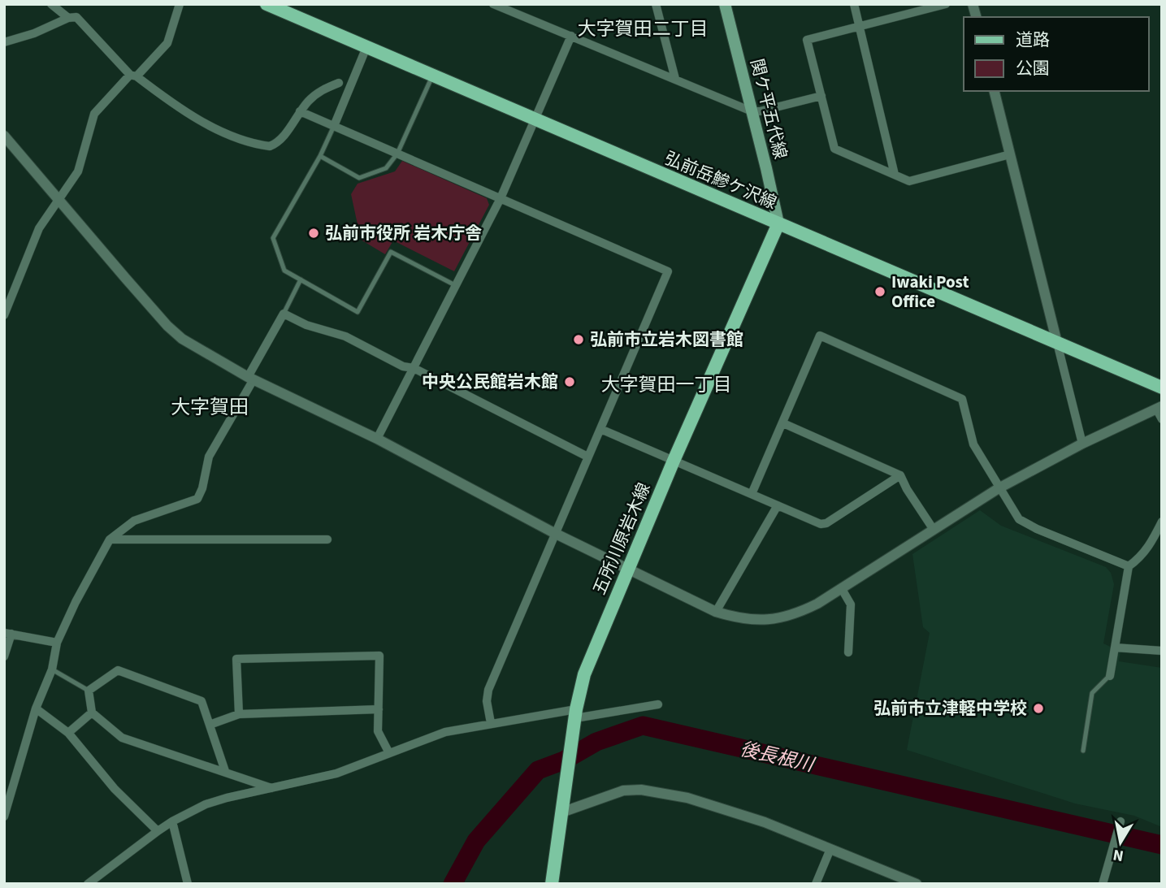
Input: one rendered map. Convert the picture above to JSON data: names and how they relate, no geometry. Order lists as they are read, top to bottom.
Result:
{
  "streets": {
    "main road": ["関ケ平五代線", "弘前岳鰺ケ沢線", "五所川原岩木線"]
  },
  "crossings": [
    ["関ケ平五代線", "弘前岳鰺ケ沢線"],
    ["関ケ平五代線", "五所川原岩木線"],
    ["弘前岳鰺ケ沢線", "五所川原岩木線"]
  ],
  "districts": ["大字賀田二丁目", "大字賀田一丁目", "大字賀田"],
  "water": ["後長根川"],
  "places": [
    "弘前市役所 岩木庁舎",
    "Iwaki Post Office",
    "弘前市立岩木図書館",
    "中央公民館岩木館",
    "弘前市立津軽中学校"
  ],
  "legend": ["道路", "公園"],
  "north": "bottom"
}
